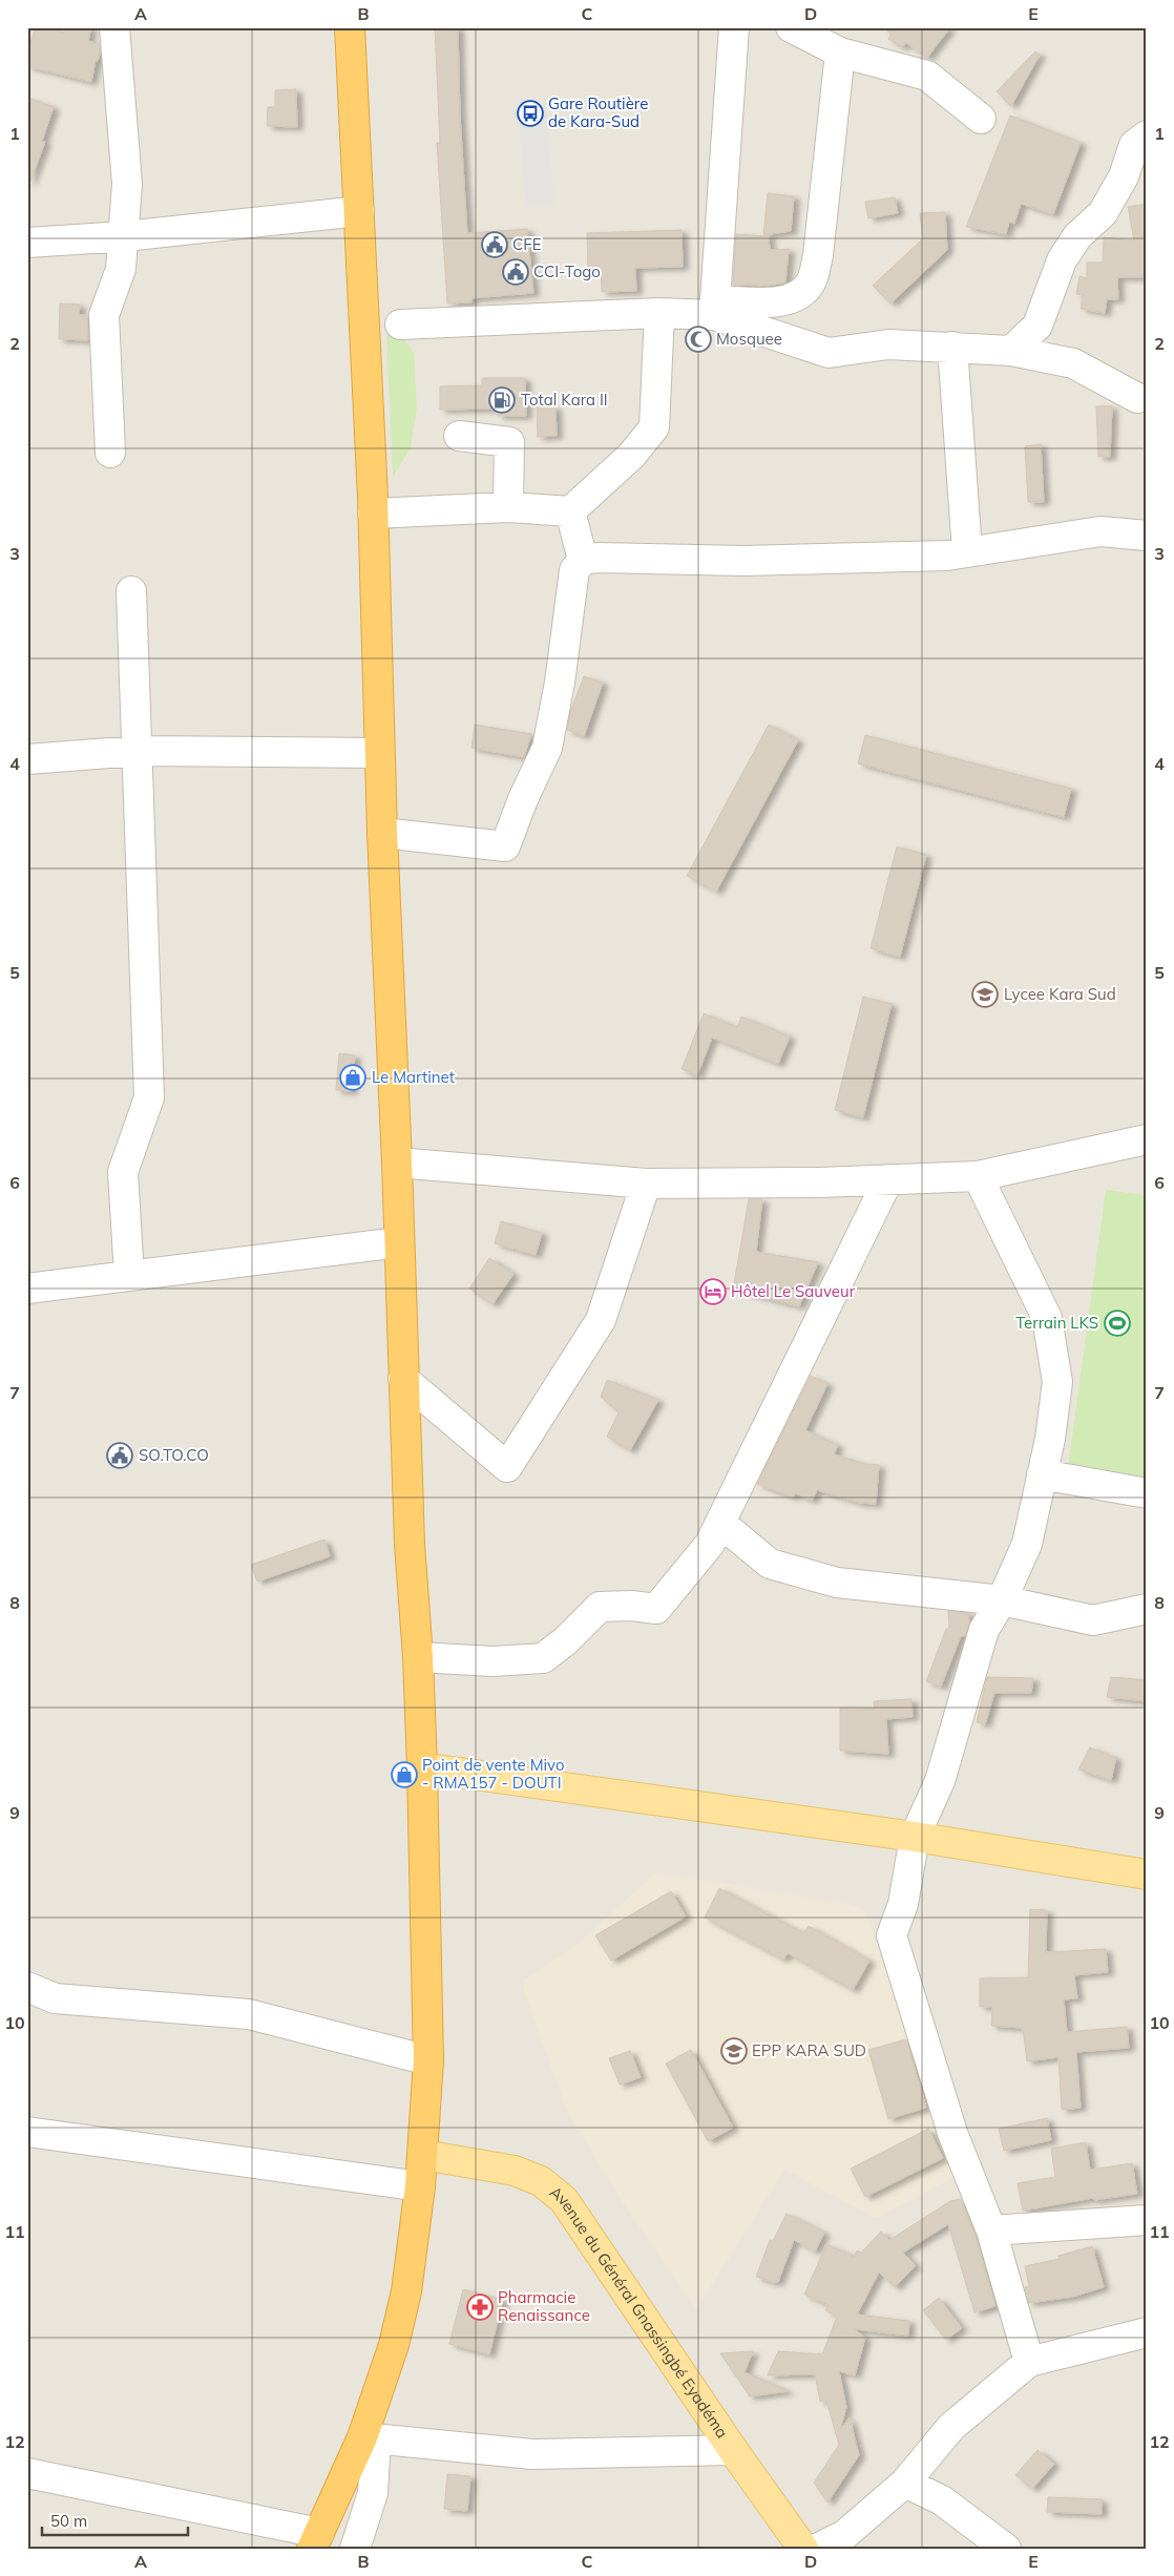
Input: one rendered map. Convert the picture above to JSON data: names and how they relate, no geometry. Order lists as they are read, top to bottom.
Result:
{
  "streets": {
    "main road": ["Avenue du Général Gnassingbé Eyadéma"]
  },
  "places": {
    "bus stop": ["Gare Routière de Kara-Sud"],
    "public building": ["CFE", "CCI-Togo", "SO.TO.CO"],
    "mosque": ["Mosquee"],
    "fuel station": ["Total Kara II"],
    "school or university": ["Lycee Kara Sud", "EPP KARA SUD"],
    "shop": ["Le Martinet", "Point de vente Mivo - RMA157 - DOUTI"],
    "hotel": ["Hôtel Le Sauveur"],
    "sports": ["Terrain LKS"],
    "pharmacy": ["Pharmacie Renaissance"]
  },
  "scale_bar": "50 m",
  "grid": {
    "columns": [
      "A",
      "B",
      "C",
      "D",
      "E"
    ],
    "rows": [
      "1",
      "2",
      "3",
      "4",
      "5",
      "6",
      "7",
      "8",
      "9",
      "10",
      "11",
      "12"
    ]
  }
}
